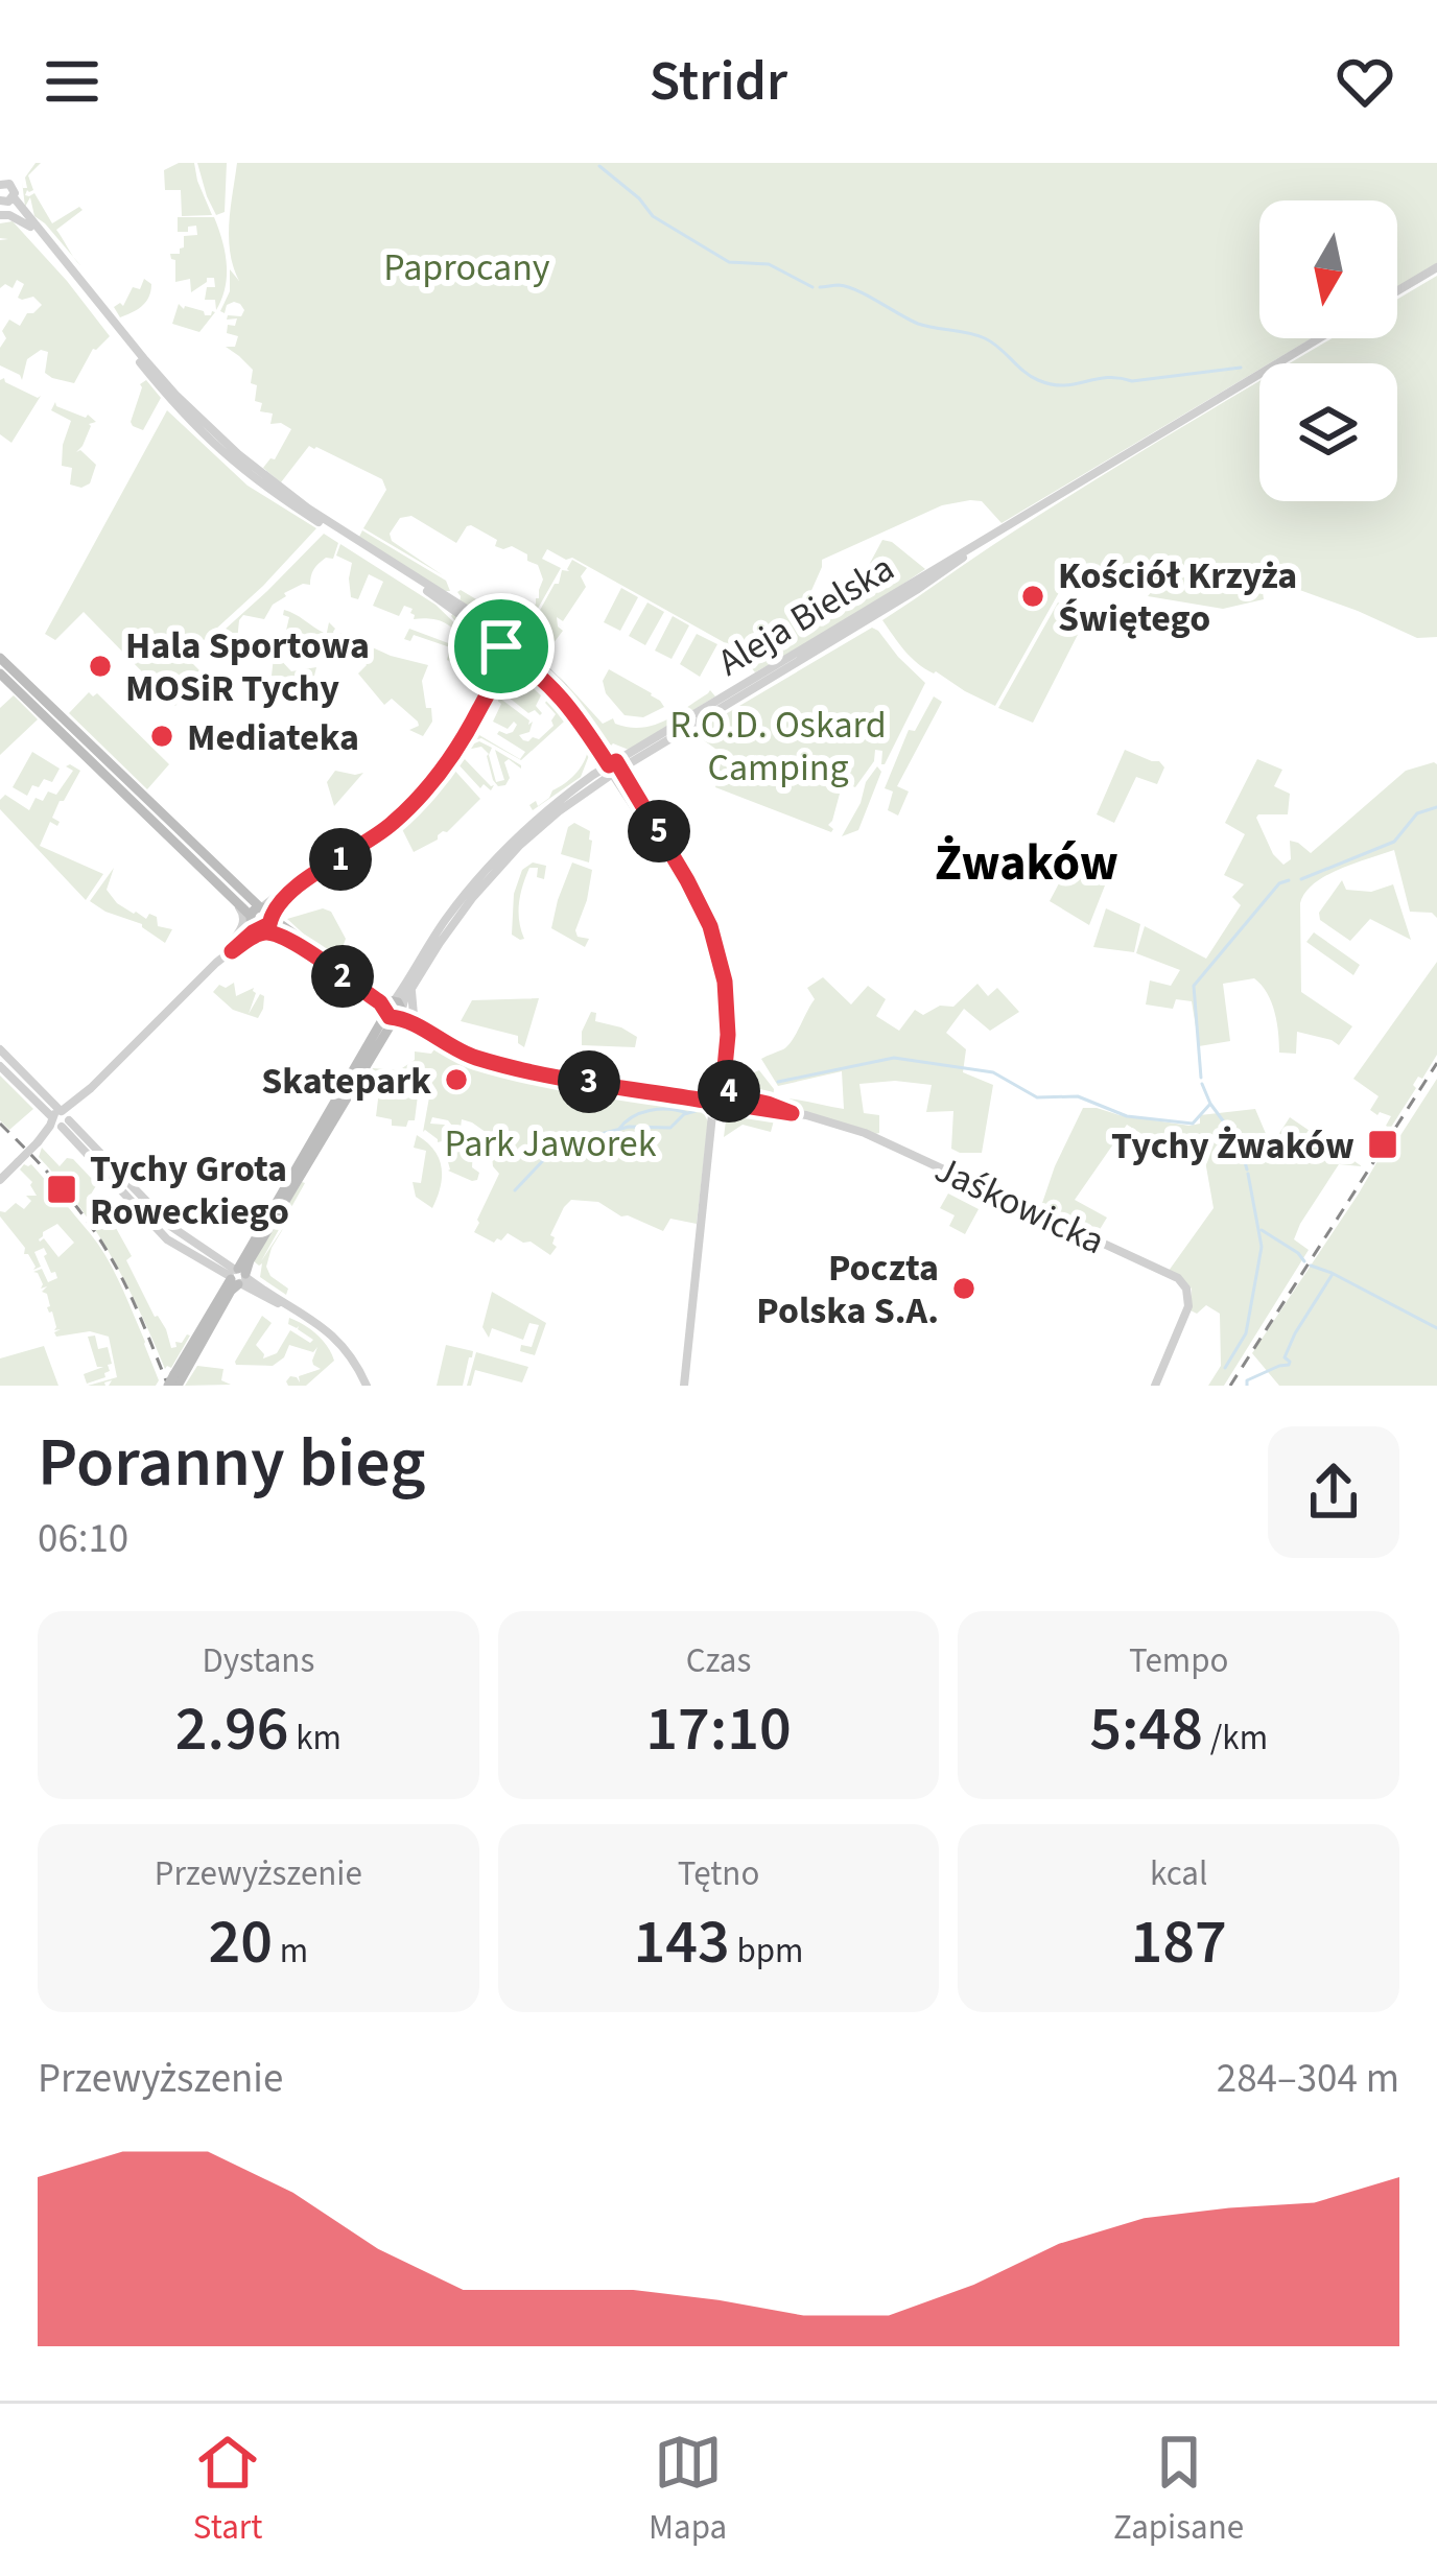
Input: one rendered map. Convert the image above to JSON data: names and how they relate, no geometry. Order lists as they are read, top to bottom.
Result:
{
  "streets": {
    "main road": ["Aleja Bielska"],
    "street": ["Jaśkowicka"]
  },
  "crossings": [
    ["Aleja Bielska", "Jaśkowicka"]
  ],
  "districts": ["Żwaków"],
  "parks": ["Paprocany", "R.O.D. Oskard Camping", "Park Jaworek"],
  "places": {
    "other": [
      "Kościół Krzyża Świętego",
      "Hala Sportowa MOSiR Tychy",
      "Mediateka",
      "Skatepark",
      "Poczta Polska S.A."
    ],
    "transit": ["Tychy Żwaków", "Tychy Grota Roweckiego"]
  },
  "north": "bottom",
  "page": {
    "header": "Stridr",
    "pins": [
      "5",
      "1",
      "2",
      "3",
      "4"
    ],
    "heading": ["Poranny bieg", "06:10"],
    "stats": [
      ["Dystans", "2.96 km"],
      ["Czas", "17:10"],
      ["Tempo", "5:48 /km"],
      ["Przewyższenie", "20 m"],
      ["Tętno", "143 bpm"],
      ["kcal", "187"]
    ],
    "chart": ["Przewyższenie", "284–304 m"],
    "tabs": ["Start", "Mapa", "Zapisane"]
  }
}
